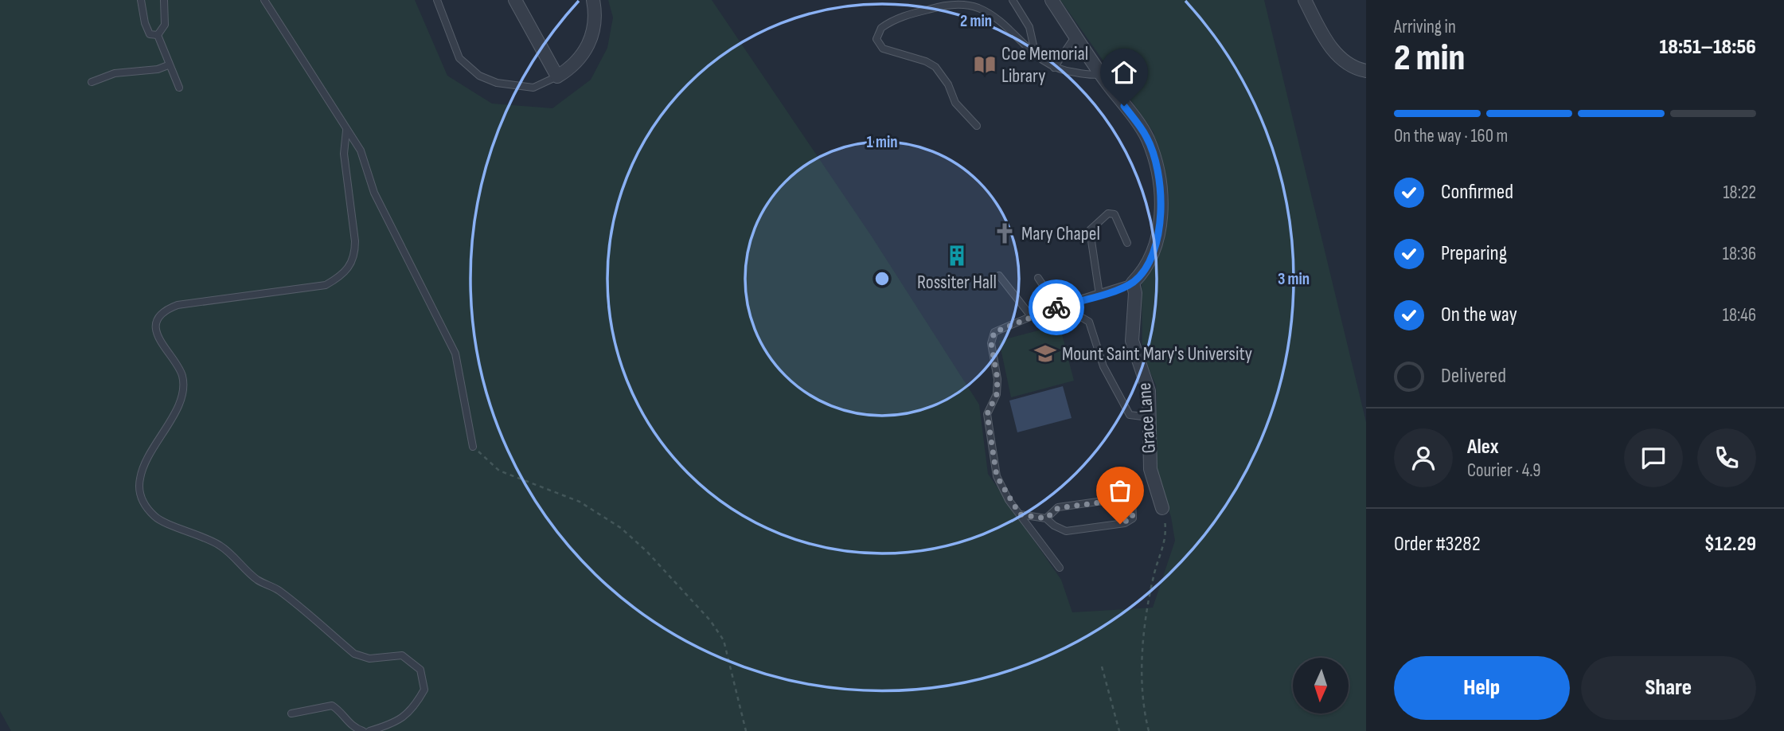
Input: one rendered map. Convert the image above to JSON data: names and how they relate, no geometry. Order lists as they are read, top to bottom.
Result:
{
  "streets": {
    "street": ["Grace Lane"]
  },
  "places": {
    "library": ["Coe Memorial Library"],
    "church": ["Mary Chapel"],
    "building": ["Rossiter Hall"],
    "school or university": ["Mount Saint Mary's University"]
  },
  "north": "bottom",
  "page": {
    "heading": ["2 min", "Arriving in", "18:51–18:56"],
    "panel": [
      "Alex",
      "Courier · 4.9",
      "Order #3282",
      "$12.29"
    ],
    "bar": "On the way · 160 m",
    "list": [
      ["Confirmed", "18:22"],
      ["Preparing", "18:36"],
      ["On the way", "18:46"],
      "Delivered"
    ],
    "buttons": ["Help", "Share"]
  },
  "rings": ["2 min", "1 min", "3 min"]
}
